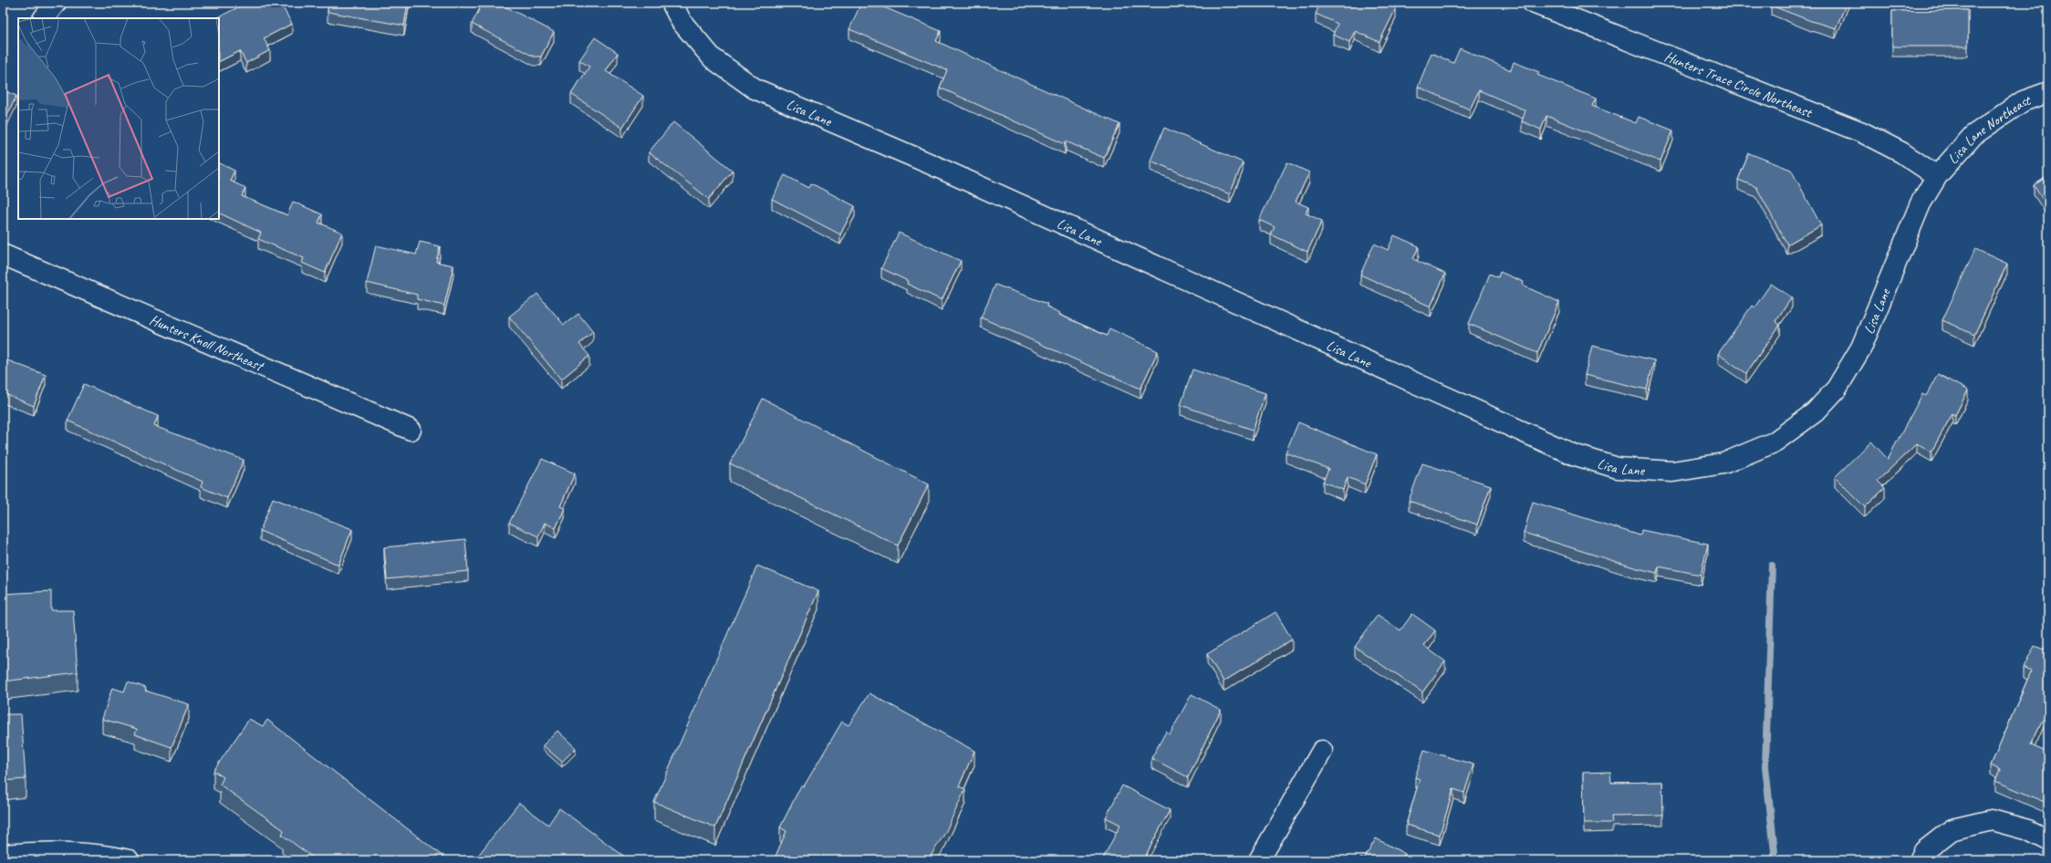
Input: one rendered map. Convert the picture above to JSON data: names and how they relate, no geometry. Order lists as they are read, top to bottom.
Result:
{
  "streets": {
    "street": [
      "Hunters Trace Circle Northeast",
      "Lisa Lane",
      "Lisa Lane Northeast",
      "Hunters Knoll Northeast"
    ]
  },
  "crossings": [
    ["Hunters Trace Circle Northeast", "Lisa Lane"],
    ["Hunters Trace Circle Northeast", "Lisa Lane Northeast"],
    ["Lisa Lane", "Lisa Lane Northeast"]
  ]
}
